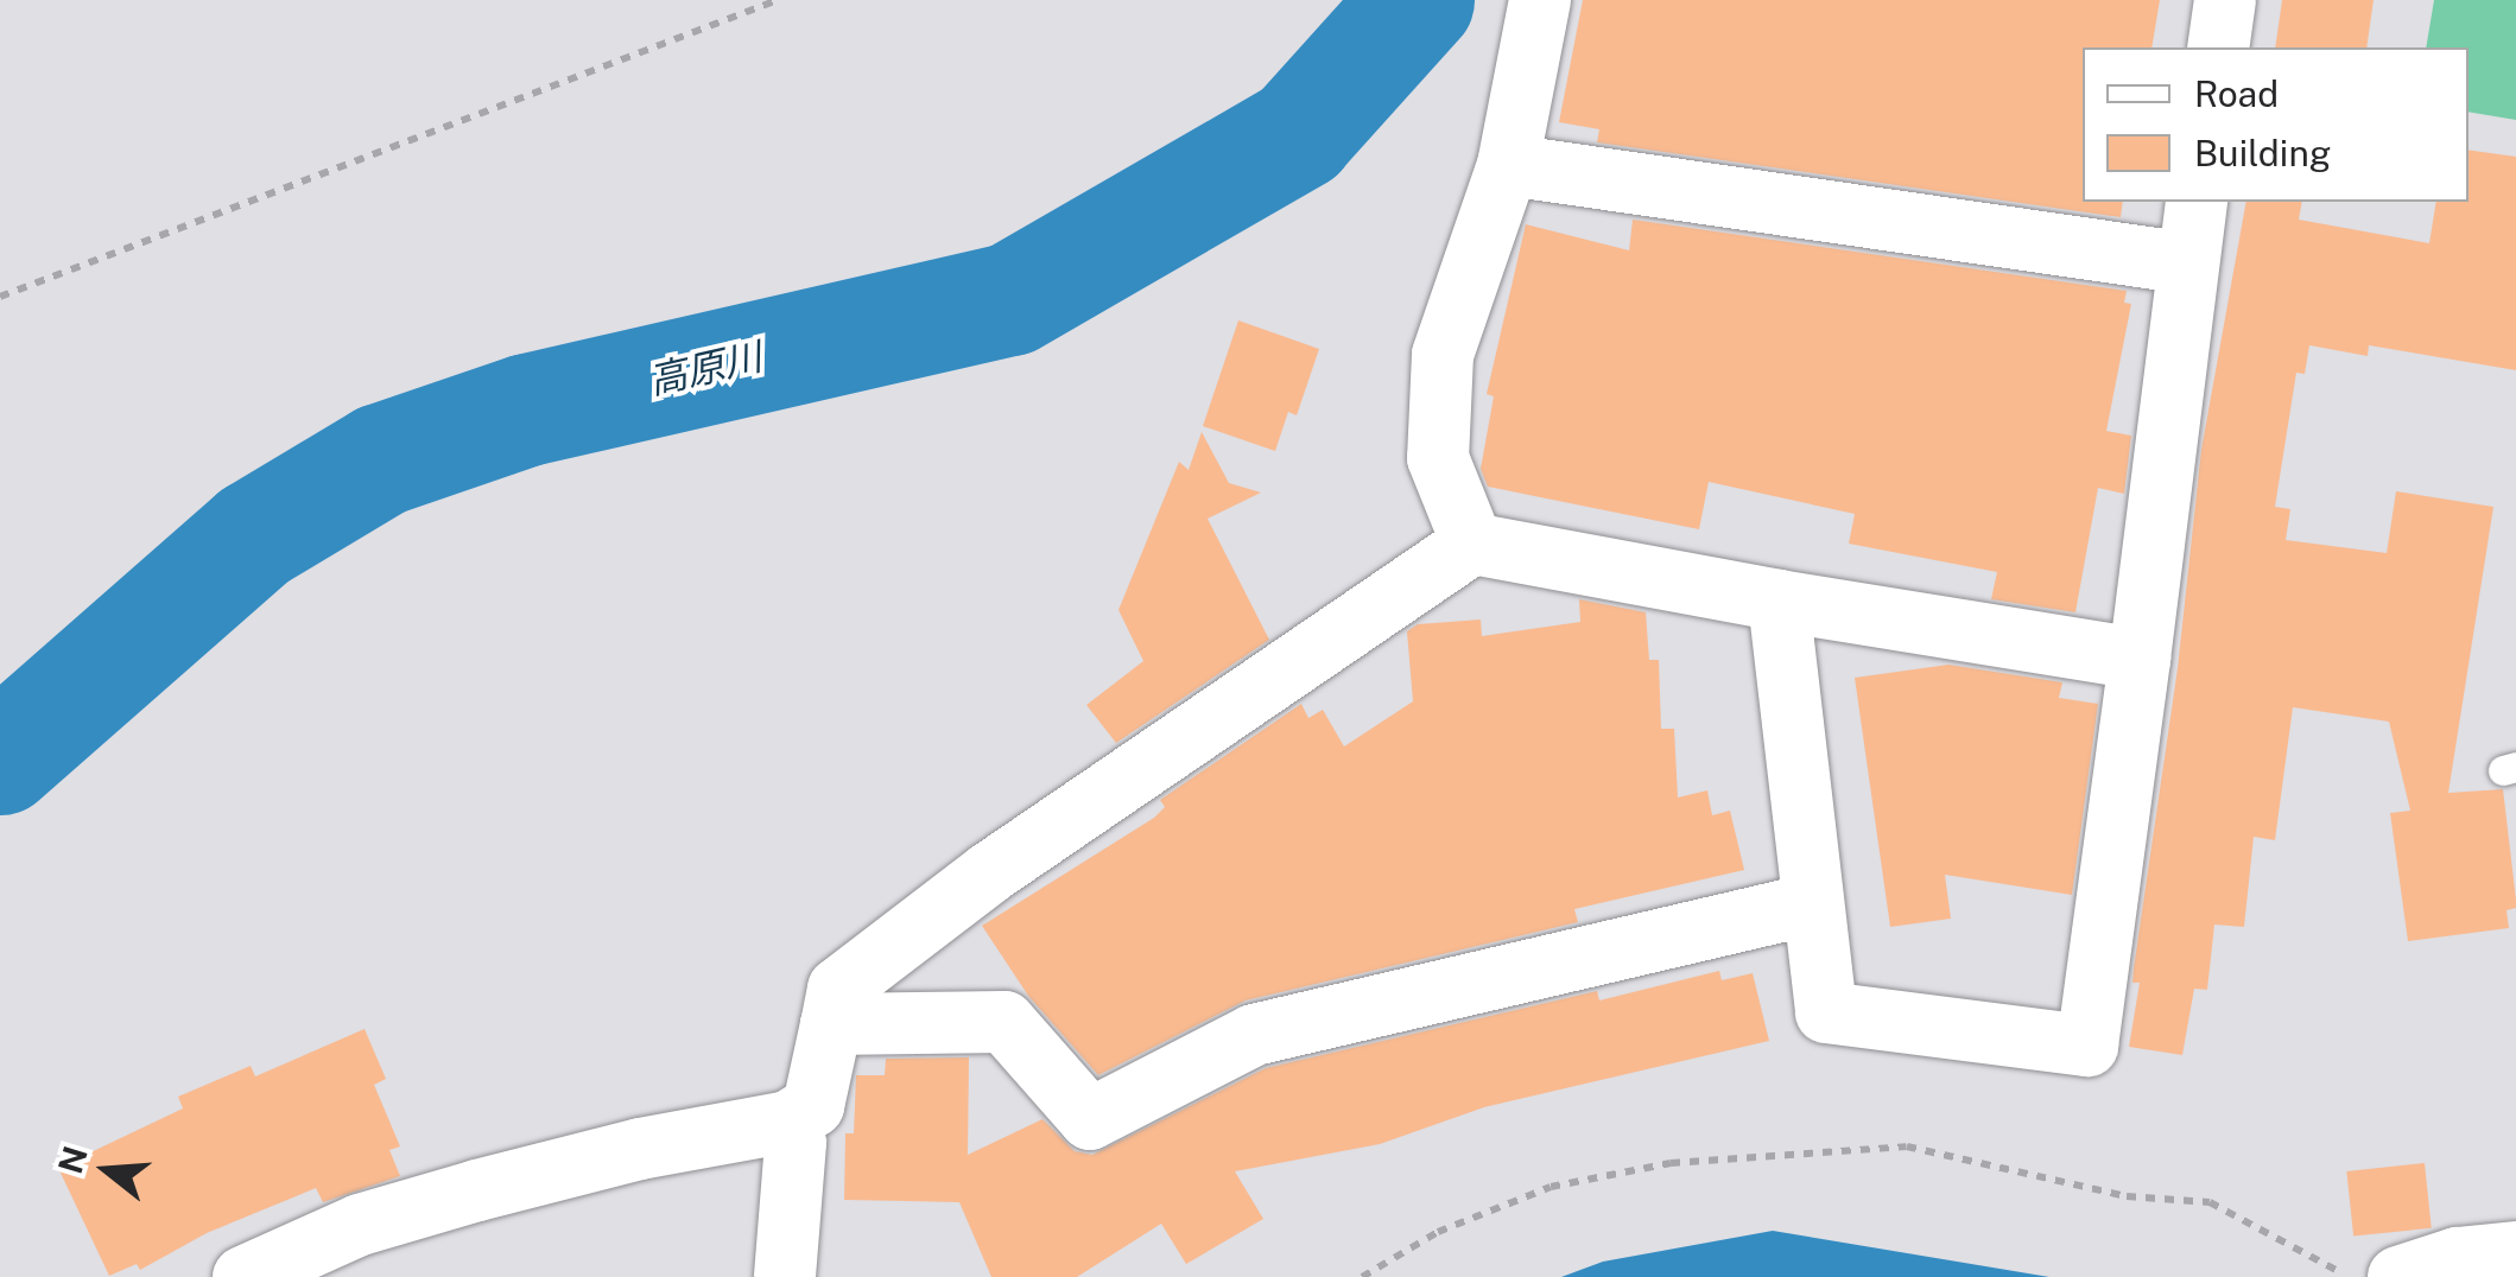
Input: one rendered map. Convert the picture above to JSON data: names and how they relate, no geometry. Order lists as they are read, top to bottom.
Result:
{
  "water": ["高原川"],
  "legend": ["Road", "Building"],
  "north": "left"
}
